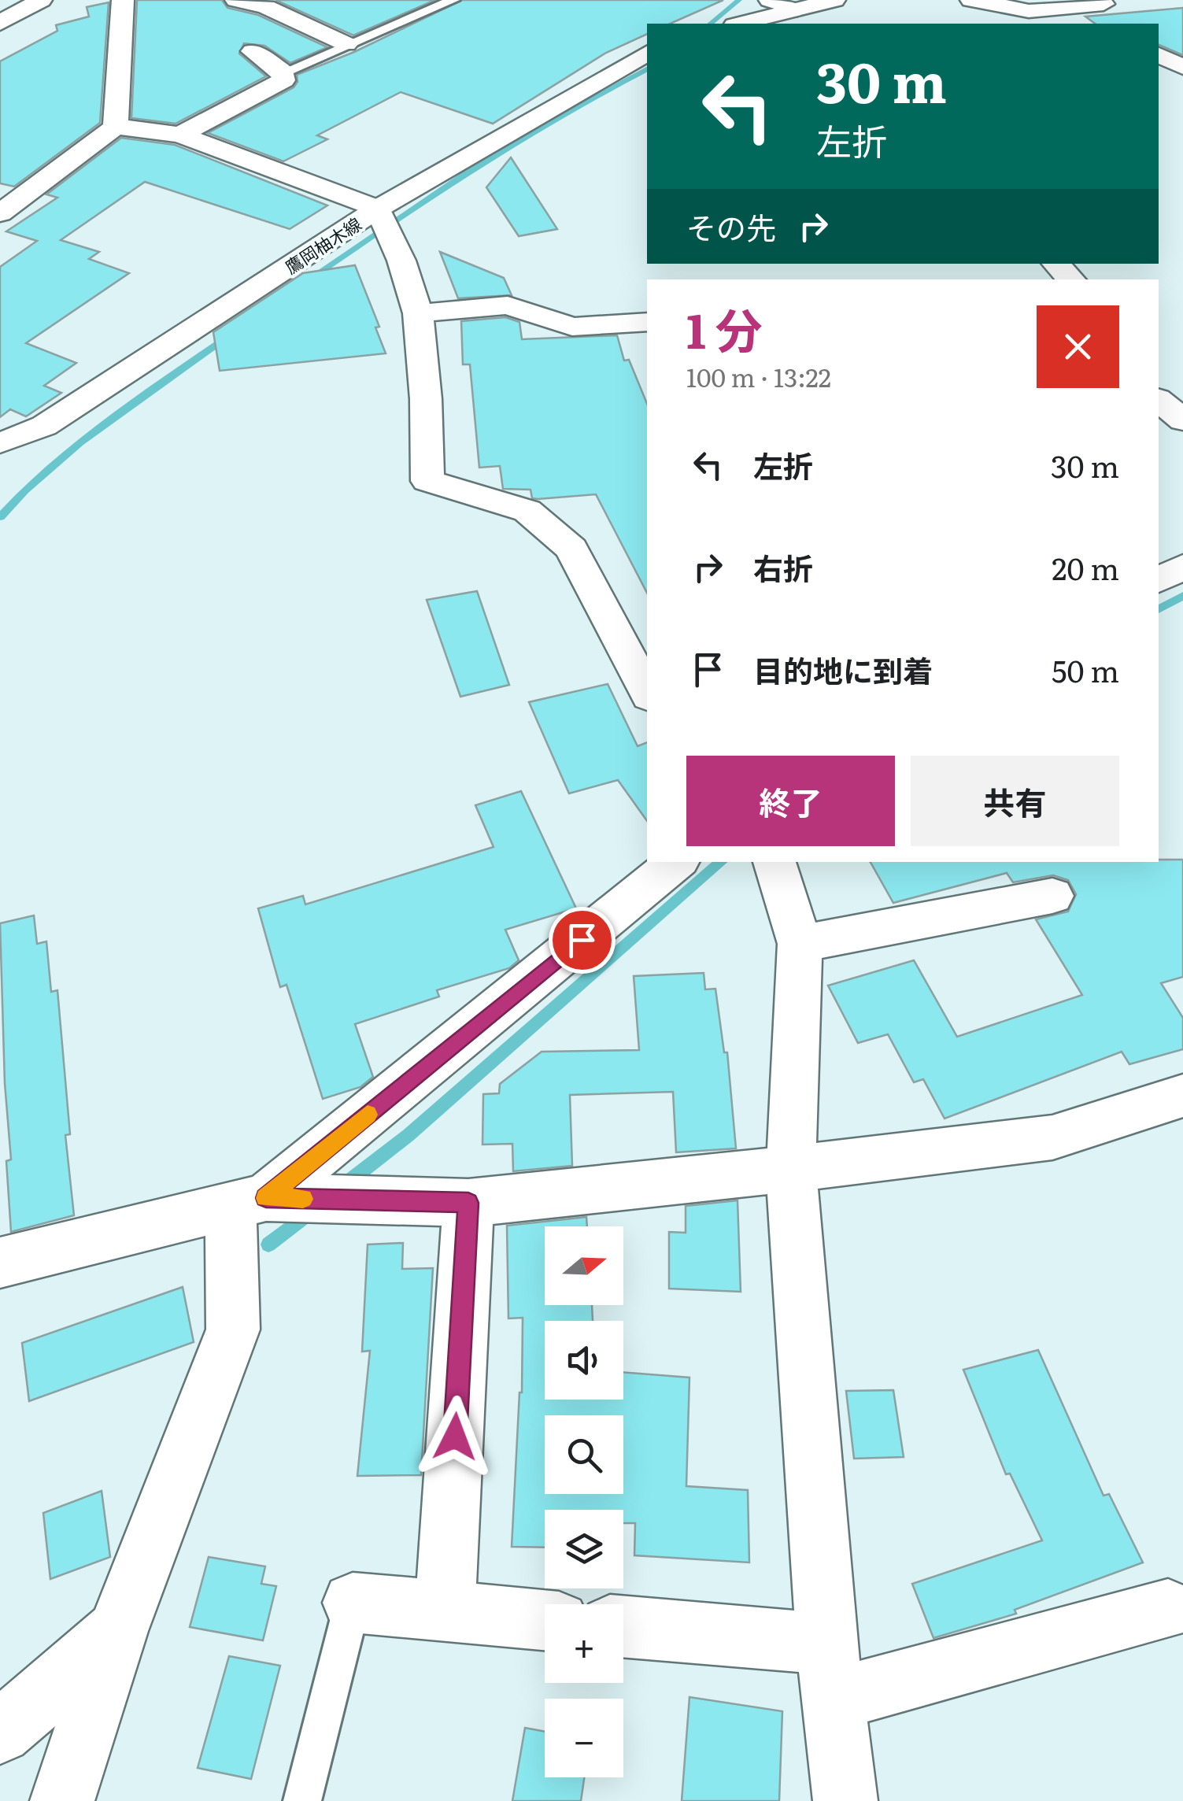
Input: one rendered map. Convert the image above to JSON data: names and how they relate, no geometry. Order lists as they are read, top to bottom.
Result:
{
  "streets": {
    "street": ["鷹岡柚木線"]
  },
  "north": "right",
  "page": {
    "turn": ["30 m", "左折"],
    "then": "その先",
    "heading": ["1 分", "100 m · 13:22"],
    "list": [
      {
        "name": "左折",
        "value": "30 m"
      },
      {
        "name": "右折",
        "value": "20 m"
      },
      {
        "name": "目的地に到着",
        "value": "50 m"
      }
    ],
    "buttons": ["終了", "共有"],
    "map_buttons": ["+", "−"]
  }
}
